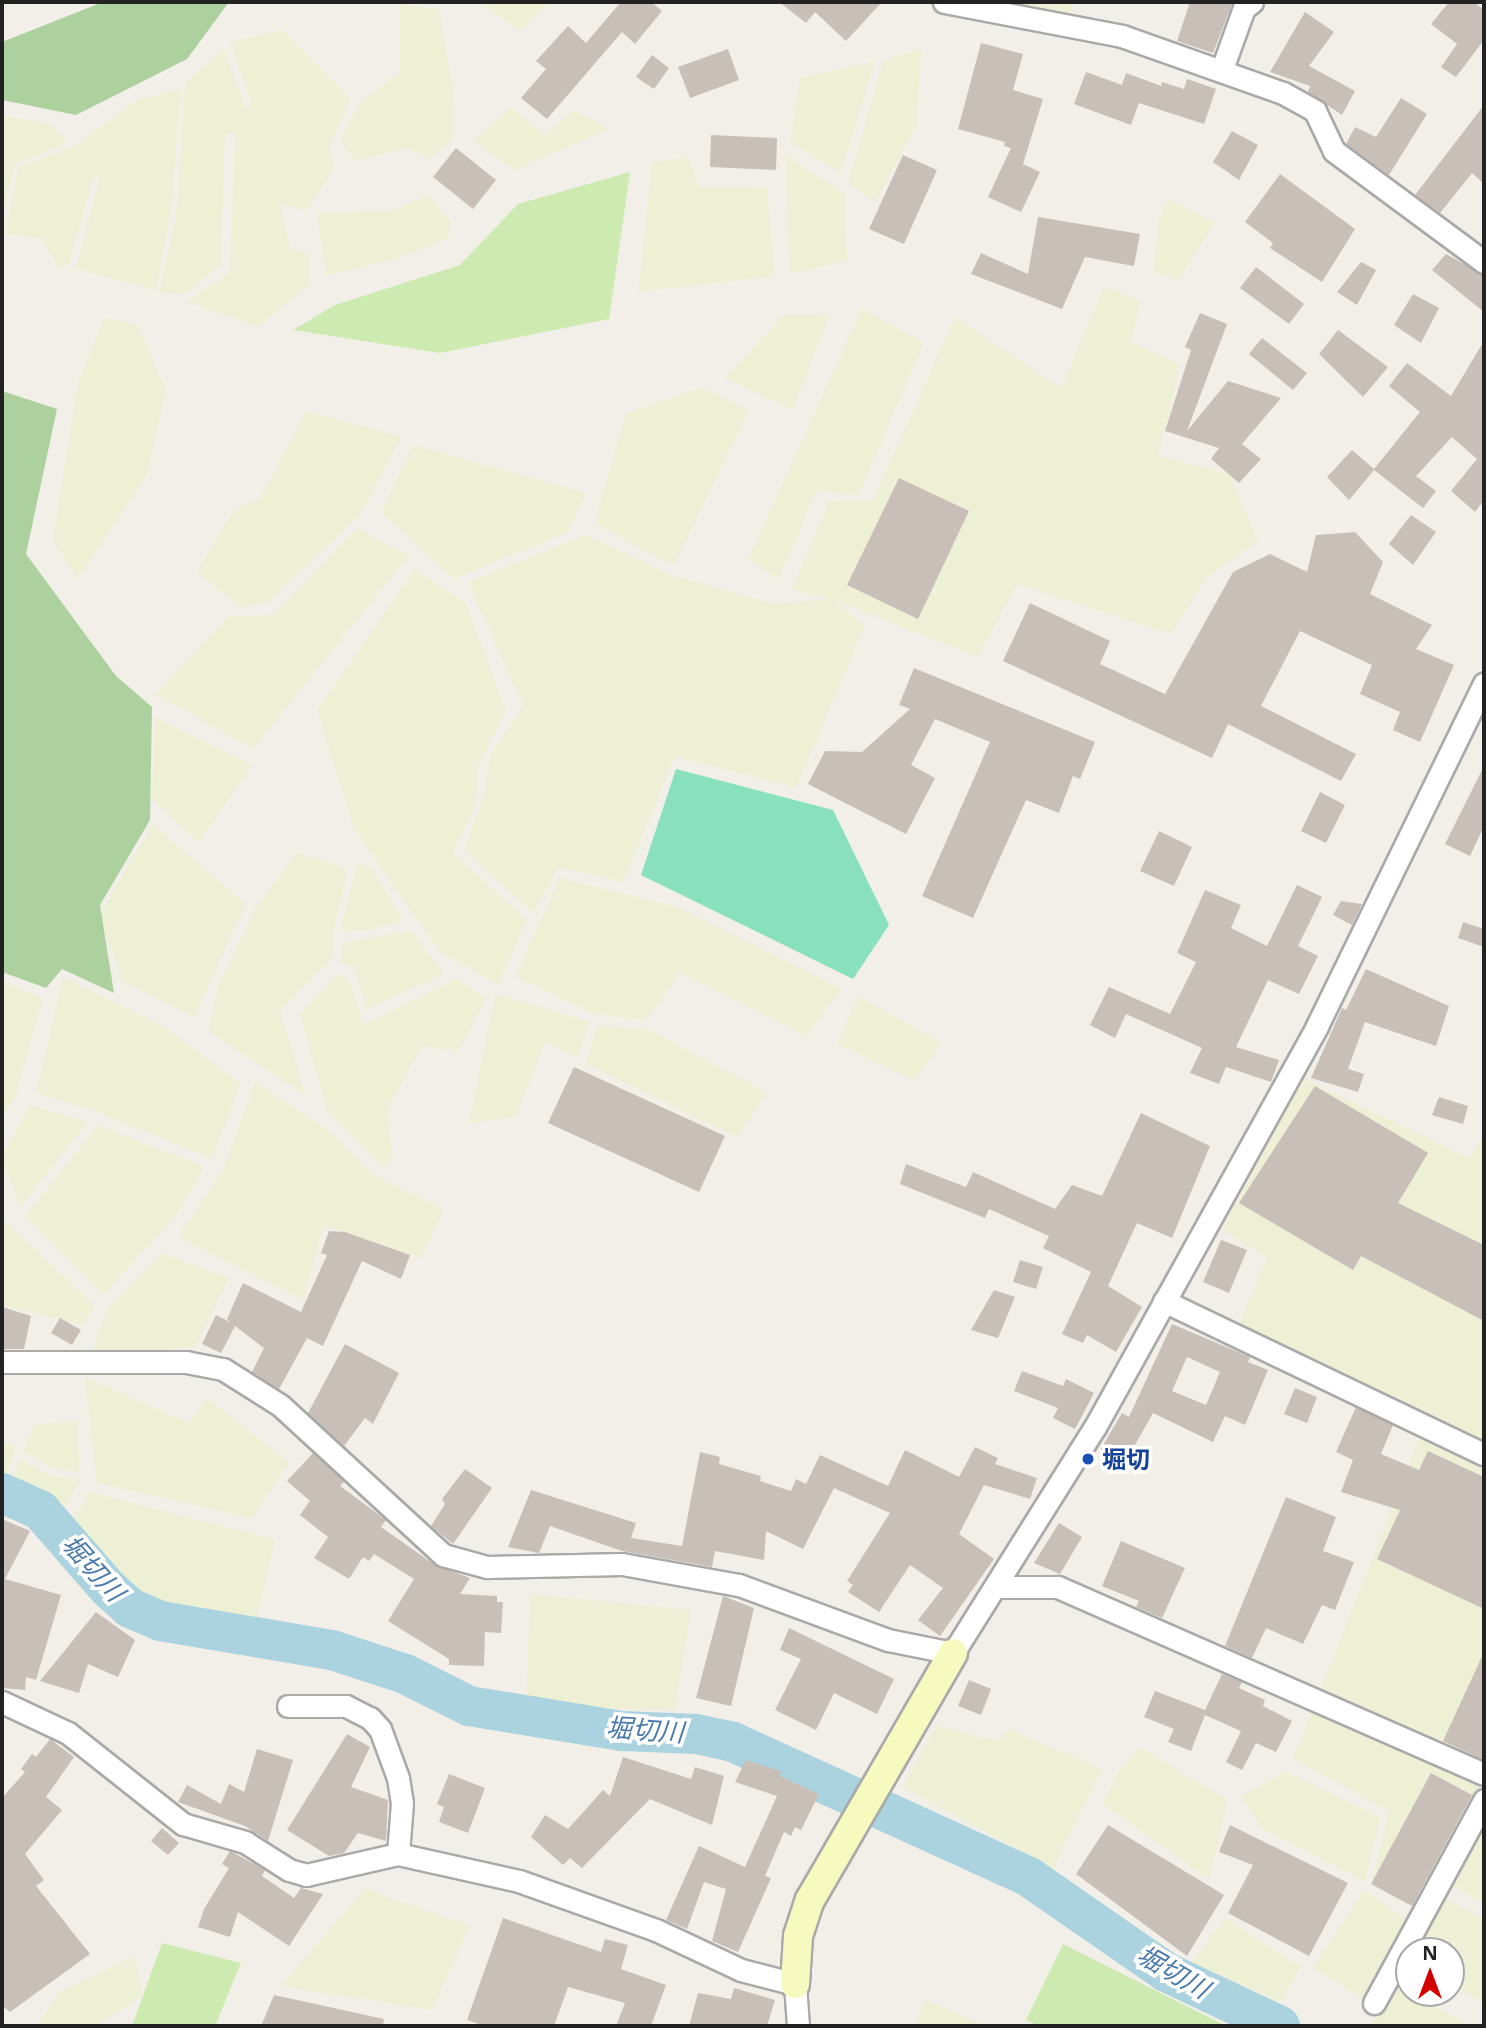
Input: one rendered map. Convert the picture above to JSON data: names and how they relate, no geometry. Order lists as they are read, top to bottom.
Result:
{
  "water": ["堀切川"],
  "places": ["堀切"],
  "north": "top"
}
